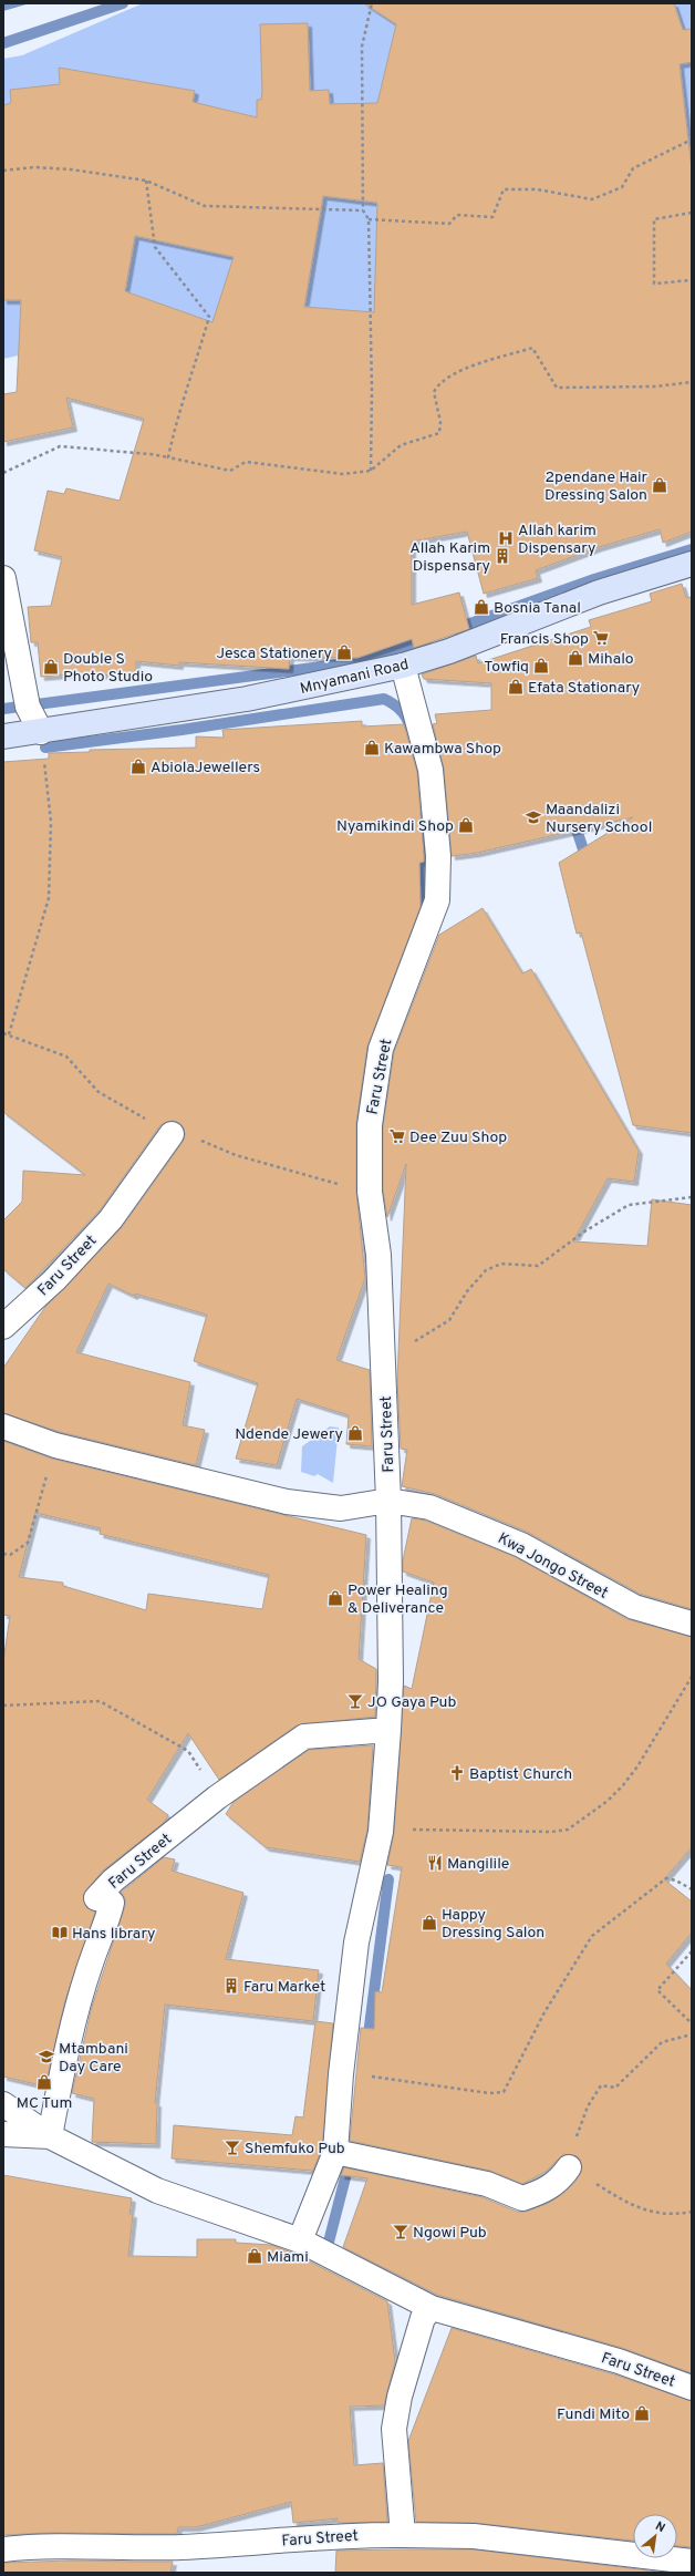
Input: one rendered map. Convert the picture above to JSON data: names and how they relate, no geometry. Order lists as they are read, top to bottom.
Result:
{
  "streets": {
    "street": ["Mnyamani Road", "Faru Street", "Kwa Jongo Street"]
  },
  "crossings": [
    ["Mnyamani Road", "Faru Street"],
    ["Faru Street", "Kwa Jongo Street"]
  ],
  "places": {
    "shop": [
      "2pendane Hair Dressing Salon",
      "Bosnia Tanal",
      "Jesca Stationery",
      "Mihalo",
      "Towfiq",
      "Double S Photo Studio",
      "Efata Stationary",
      "Kawambwa Shop",
      "AbiolaJewellers",
      "Nyamikindi Shop",
      "Ndende Jewery",
      "Power Healing & Deliverance",
      "Happy Dressing Salon",
      "MC Tum",
      "Miami",
      "Fundi Mito"
    ],
    "hospital": ["Allah karim Dispensary"],
    "building": ["Allah Karim Dispensary", "Faru Market"],
    "supermarket": ["Francis Shop", "Dee Zuu Shop"],
    "school or university": ["Maandalizi Nursery School", "Mtambani Day Care"],
    "bar": ["JO Gaya Pub", "Shemfuko Pub", "Ngowi Pub"],
    "church": ["Baptist Church"],
    "restaurant": ["Mangilile"],
    "library": ["Hans library"]
  },
  "north": "top right"
}
